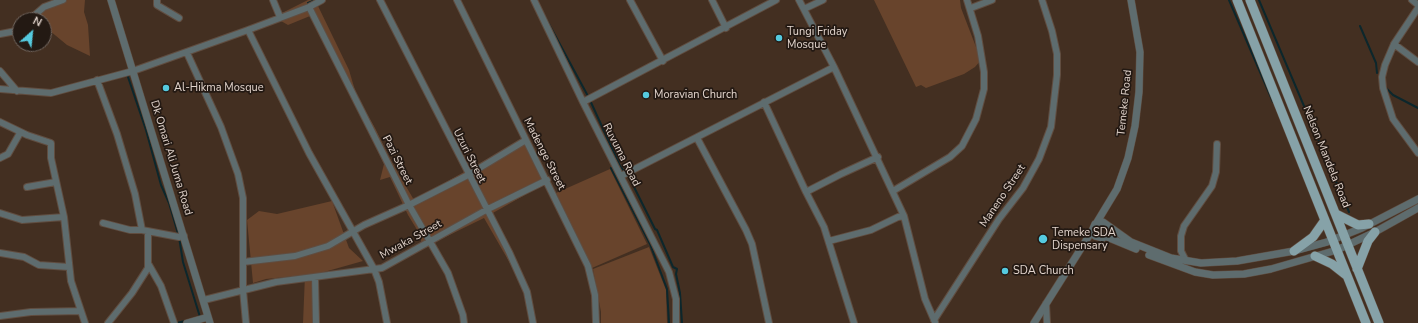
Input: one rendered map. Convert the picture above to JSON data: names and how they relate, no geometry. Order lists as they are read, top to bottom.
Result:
{
  "streets": {
    "main road": ["Nelson Mandela Road"],
    "street": [
      "Temeke Road",
      "Madenge Street",
      "Ruvuma Road",
      "Uzuri Street",
      "Dk Omari Ali Juma Road",
      "Pazi Street",
      "Maneno Street",
      "Mwaka Street"
    ]
  },
  "crossings": [
    ["Madenge Street", "Mwaka Street"],
    ["Uzuri Street", "Mwaka Street"],
    ["Dk Omari Ali Juma Road", "Mwaka Street"],
    ["Pazi Street", "Mwaka Street"]
  ],
  "places": [
    "Tungi Friday Mosque",
    "Al-Hikma Mosque",
    "Moravian Church",
    "Temeke SDA Dispensary",
    "SDA Church"
  ],
  "north": "top right"
}
